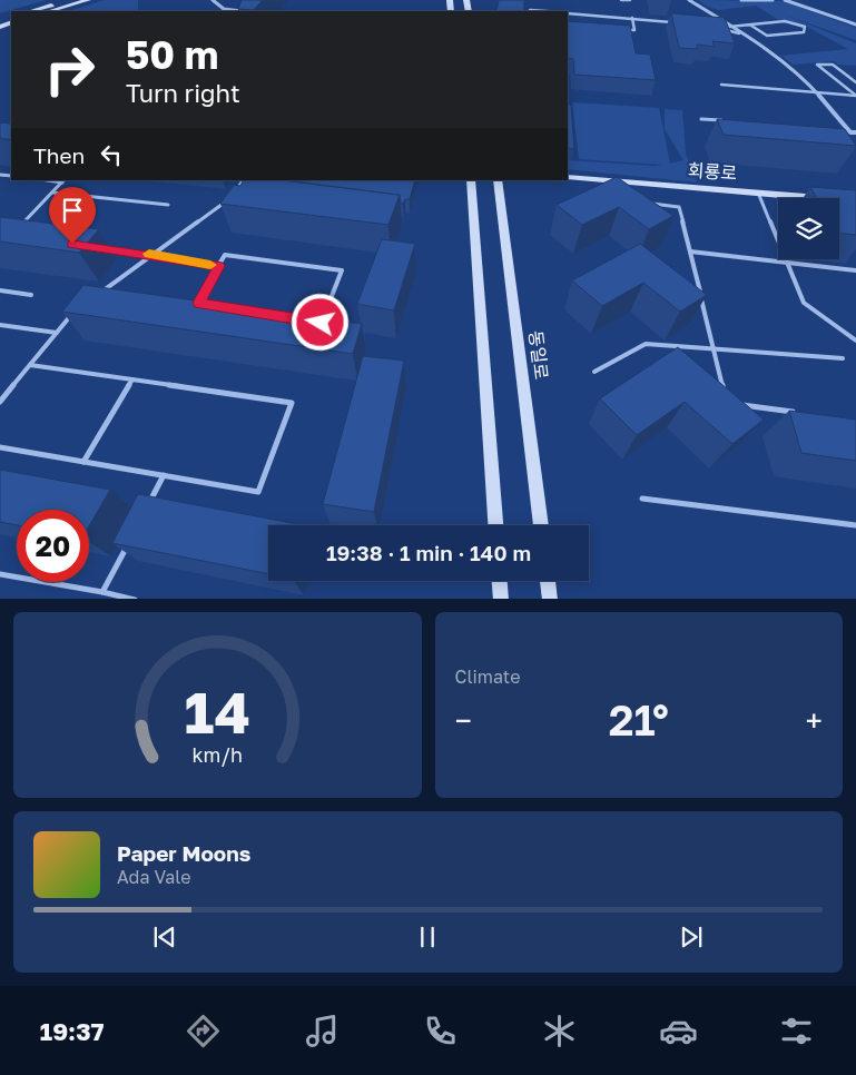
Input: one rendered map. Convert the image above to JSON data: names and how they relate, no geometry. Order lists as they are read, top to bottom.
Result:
{
  "streets": {
    "street": ["회룡로", "동일로"]
  },
  "page": {
    "turn": ["50 m", "Turn right"],
    "then": "Then",
    "limit": "20",
    "trip": "19:38 · 1 min · 140 m",
    "tile": "Climate",
    "heat": ["−", "21°", "+"],
    "song": ["Paper Moons", "Ada Vale"],
    "tabs": "19:37",
    "gauge": ["14", "km/h"]
  }
}
